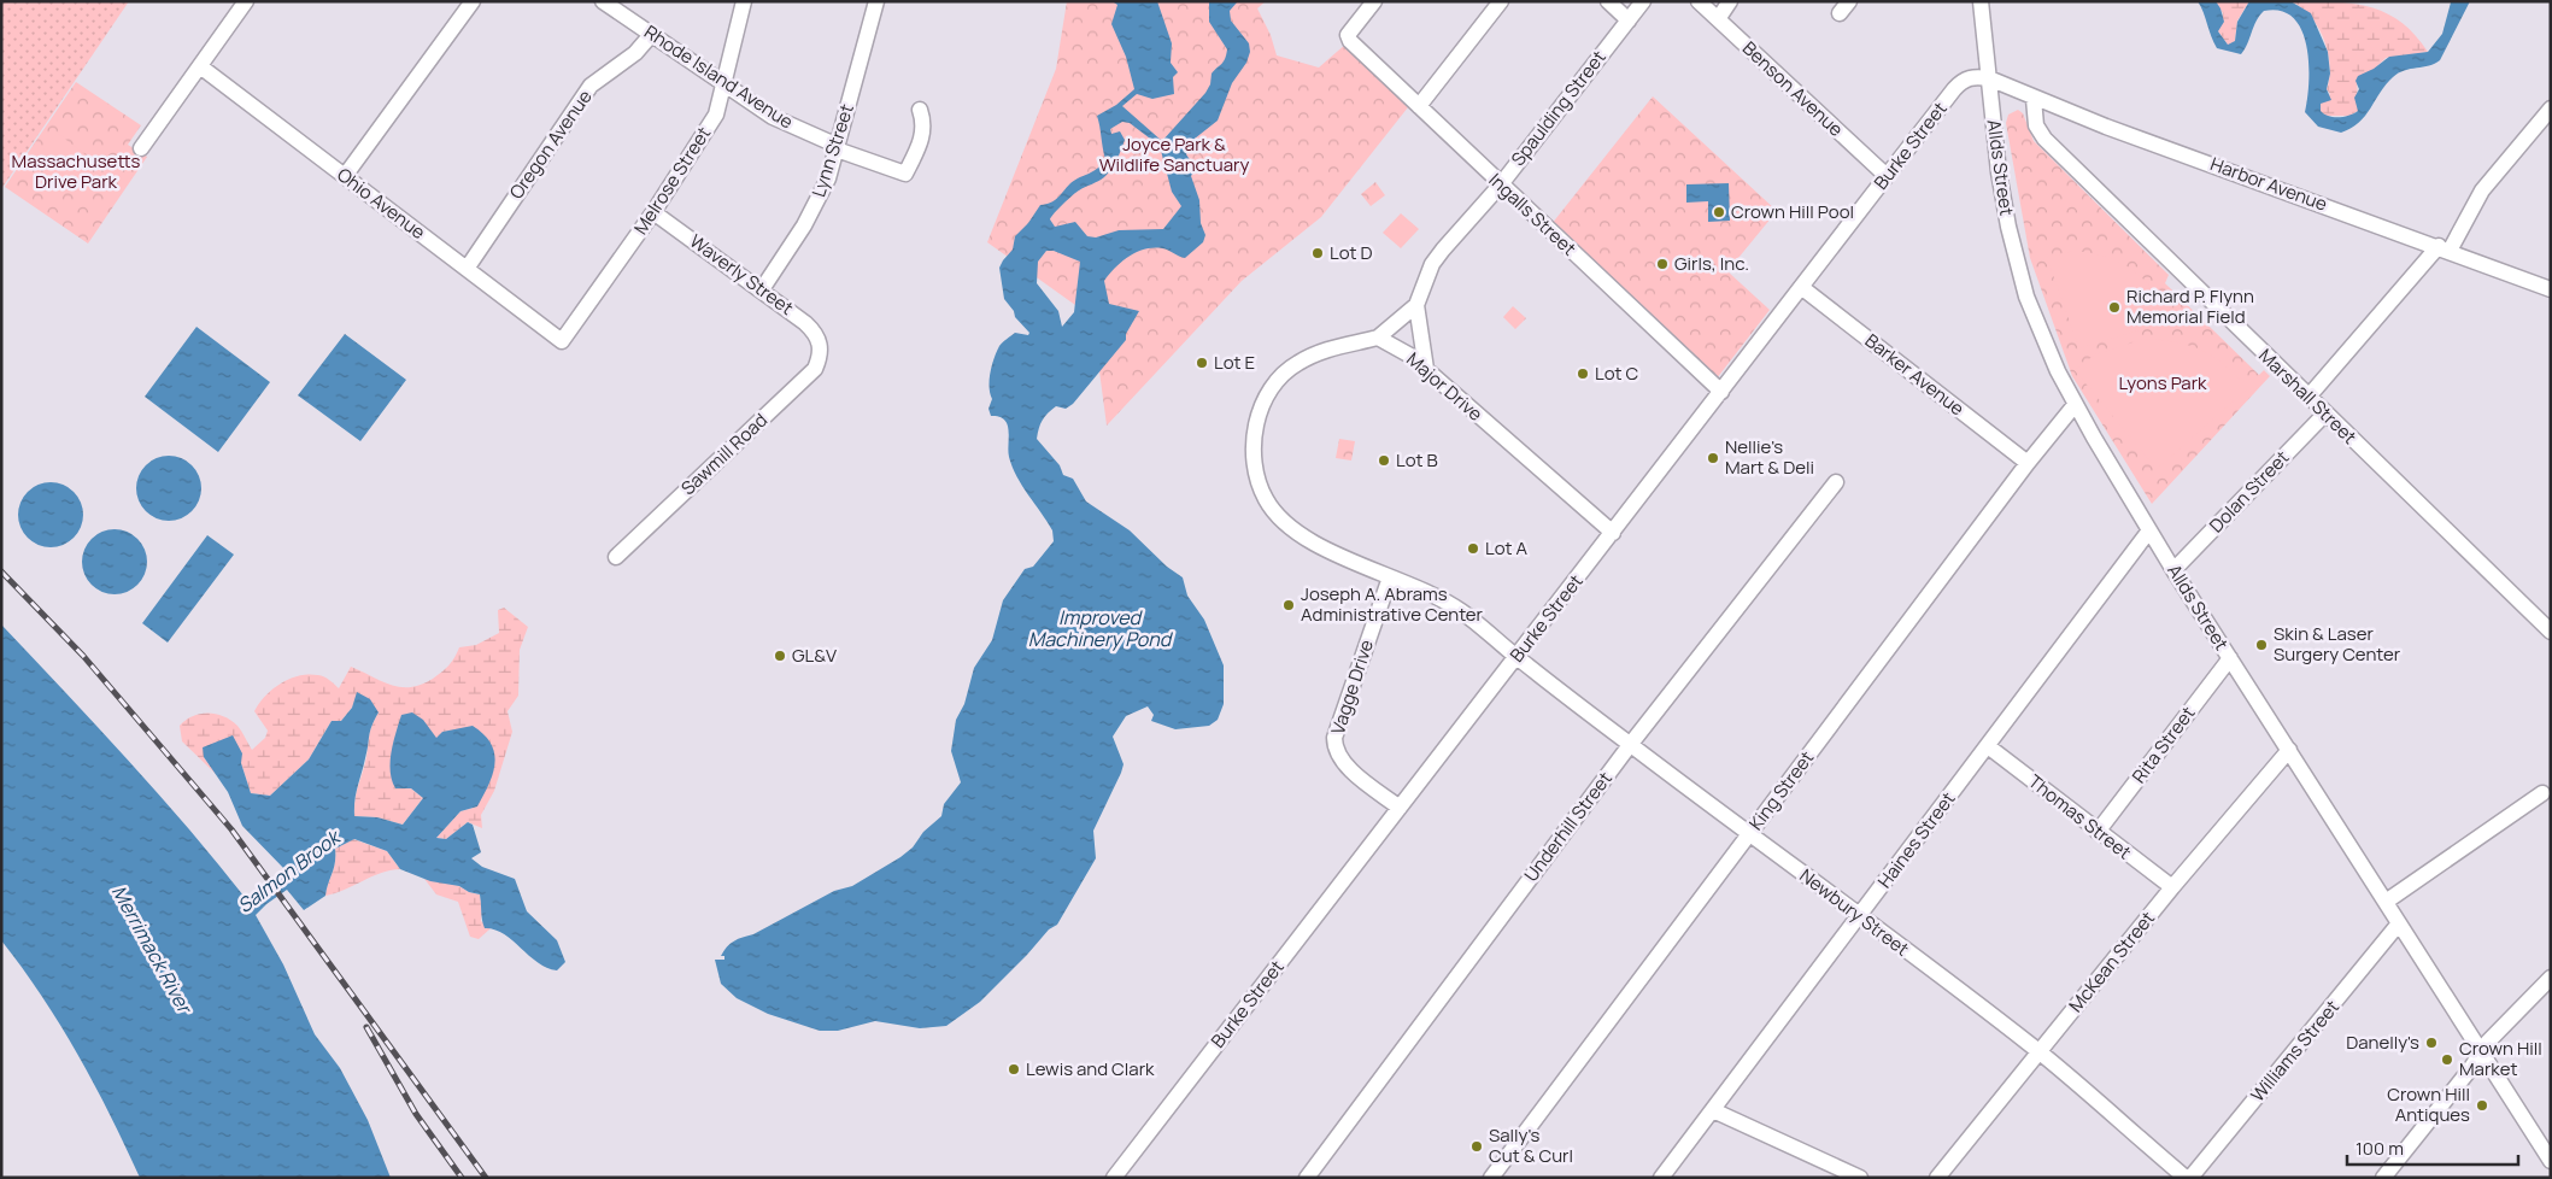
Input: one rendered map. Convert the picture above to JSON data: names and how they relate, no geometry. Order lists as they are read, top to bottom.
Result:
{
  "streets": {
    "street": [
      "Rhode Island Avenue",
      "Benson Avenue",
      "Spaulding Street",
      "Oregon Avenue",
      "Burke Street",
      "Lynn Street",
      "Allds Street",
      "Melrose Street",
      "Harbor Avenue",
      "Ohio Avenue",
      "Ingalls Street",
      "Waverly Street",
      "Barker Avenue",
      "Major Drive",
      "Marshall Street",
      "Sawmill Road",
      "Dolan Street",
      "Vagge Drive",
      "Rita Street",
      "King Street",
      "Thomas Street",
      "Underhill Street",
      "Haines Street",
      "Newbury Street",
      "McKean Street",
      "Williams Street"
    ]
  },
  "crossings": [
    ["Rhode Island Avenue", "Oregon Avenue"],
    ["Rhode Island Avenue", "Lynn Street"],
    ["Rhode Island Avenue", "Melrose Street"],
    ["Benson Avenue", "Burke Street"],
    ["Spaulding Street", "Ingalls Street"],
    ["Spaulding Street", "Major Drive"],
    ["Oregon Avenue", "Ohio Avenue"],
    ["Burke Street", "Allds Street"],
    ["Burke Street", "Harbor Avenue"],
    ["Burke Street", "Ingalls Street"],
    ["Burke Street", "Barker Avenue"],
    ["Burke Street", "Major Drive"],
    ["Burke Street", "Vagge Drive"],
    ["Burke Street", "Newbury Street"],
    ["Lynn Street", "Waverly Street"],
    ["Allds Street", "Harbor Avenue"],
    ["Allds Street", "Dolan Street"],
    ["Allds Street", "Rita Street"],
    ["Allds Street", "King Street"],
    ["Allds Street", "Haines Street"],
    ["Allds Street", "McKean Street"],
    ["Allds Street", "Williams Street"],
    ["Melrose Street", "Ohio Avenue"],
    ["Melrose Street", "Waverly Street"],
    ["Harbor Avenue", "Marshall Street"],
    ["Waverly Street", "Sawmill Road"],
    ["Barker Avenue", "King Street"],
    ["Marshall Street", "Dolan Street"],
    ["Rita Street", "Thomas Street"],
    ["King Street", "Newbury Street"],
    ["Thomas Street", "Haines Street"],
    ["Thomas Street", "McKean Street"],
    ["Underhill Street", "Newbury Street"],
    ["Haines Street", "Newbury Street"],
    ["Newbury Street", "McKean Street"]
  ],
  "water": ["Improved Machinery Pond", "Salmon Brook", "Merrimack River"],
  "parks": ["Joyce Park & Wildlife Sanctuary", "Massachusetts Drive Park", "Lyons Park"],
  "places": [
    "Crown Hill Pool",
    "Lot D",
    "Girls, Inc.",
    "Richard P. Flynn Memorial Field",
    "Lot E",
    "Lot C",
    "Nellie's Mart & Deli",
    "Lot B",
    "Lot A",
    "Joseph A. Abrams Administrative Center",
    "Skin & Laser Surgery Center",
    "GL&V",
    "Danelly's",
    "Crown Hill Market",
    "Lewis and Clark",
    "Crown Hill Antiques",
    "Sally's Cut & Curl"
  ],
  "scale_bar": "100 m"
}
